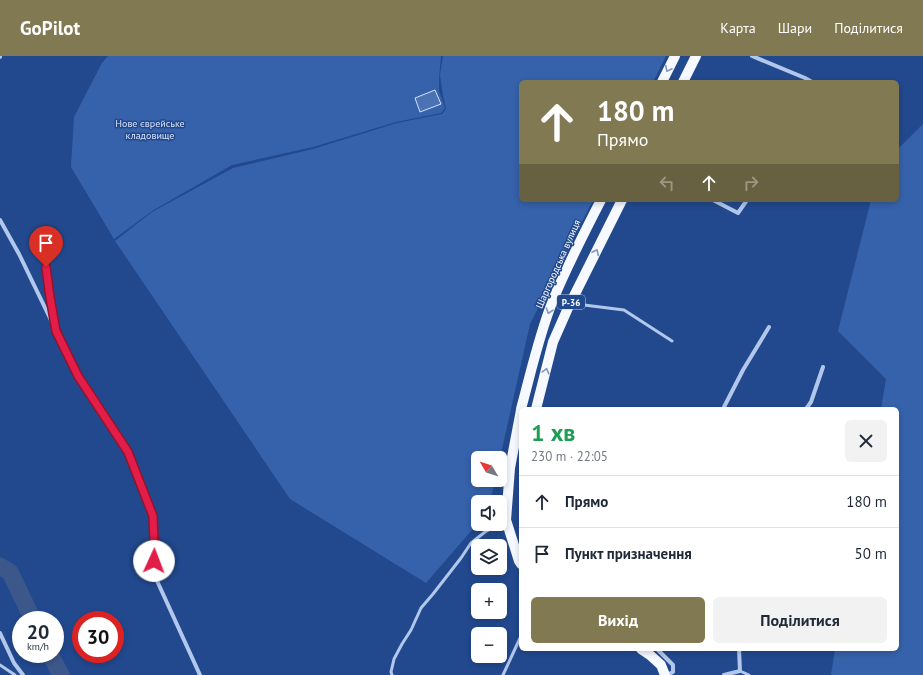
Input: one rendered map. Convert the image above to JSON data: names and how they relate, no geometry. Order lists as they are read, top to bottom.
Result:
{
  "streets": {
    "main road": ["Шаргородська вулиця", "Р-36"]
  },
  "parks": ["Нове єврейське кладовище"],
  "north": "top left",
  "page": {
    "header": "GoPilot",
    "nav": ["Карта", "Шари", "Поділитися"],
    "turn": ["180 m", "Прямо"],
    "heading": ["1 хв", "230 m · 22:05"],
    "map_buttons": ["+", "−"],
    "list": [
      {
        "name": "Прямо",
        "value": "180 m"
      },
      {
        "name": "Пункт призначення",
        "value": "50 m"
      }
    ],
    "buttons": ["Вихід", "Поділитися"],
    "speed": "20 km/h",
    "limit": "30"
  }
}
